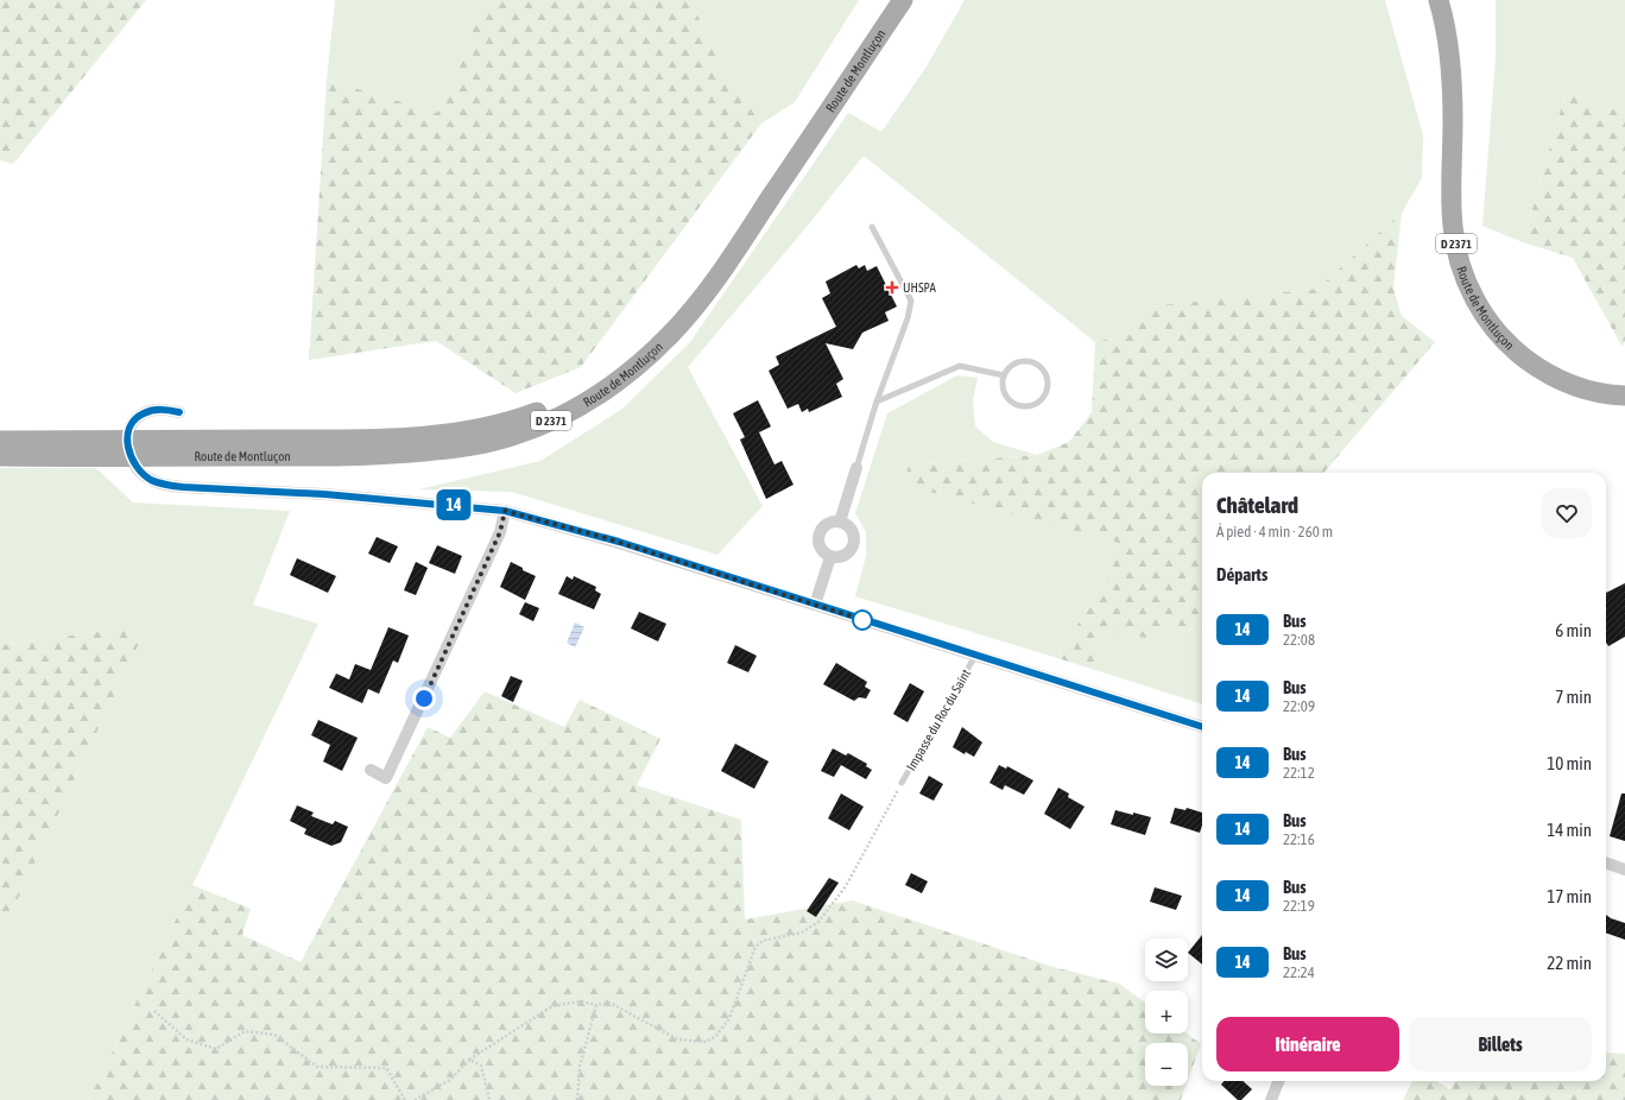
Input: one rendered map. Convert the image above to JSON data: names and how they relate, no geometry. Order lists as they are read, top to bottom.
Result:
{
  "streets": {
    "main road": ["Route de Montluçon", "D 2371"],
    "lane": ["Impasse du Roc du Saint"]
  },
  "places": {
    "health": ["UHSPA"]
  },
  "lines": ["bus line 14"],
  "page": {
    "on_map": "14",
    "heading": [
      ["Châtelard", "À pied · 4 min · 260 m"],
      "Départs"
    ],
    "list": [
      {
        "mark": "14",
        "name": "Bus",
        "note": "22:08",
        "value": "6 min"
      },
      {
        "mark": "14",
        "name": "Bus",
        "note": "22:09",
        "value": "7 min"
      },
      {
        "mark": "14",
        "name": "Bus",
        "note": "22:12",
        "value": "10 min"
      },
      {
        "mark": "14",
        "name": "Bus",
        "note": "22:16",
        "value": "14 min"
      },
      {
        "mark": "14",
        "name": "Bus",
        "note": "22:19",
        "value": "17 min"
      },
      {
        "mark": "14",
        "name": "Bus",
        "note": "22:24",
        "value": "22 min"
      }
    ],
    "map_buttons": ["+", "−"],
    "buttons": ["Itinéraire", "Billets"]
  }
}
